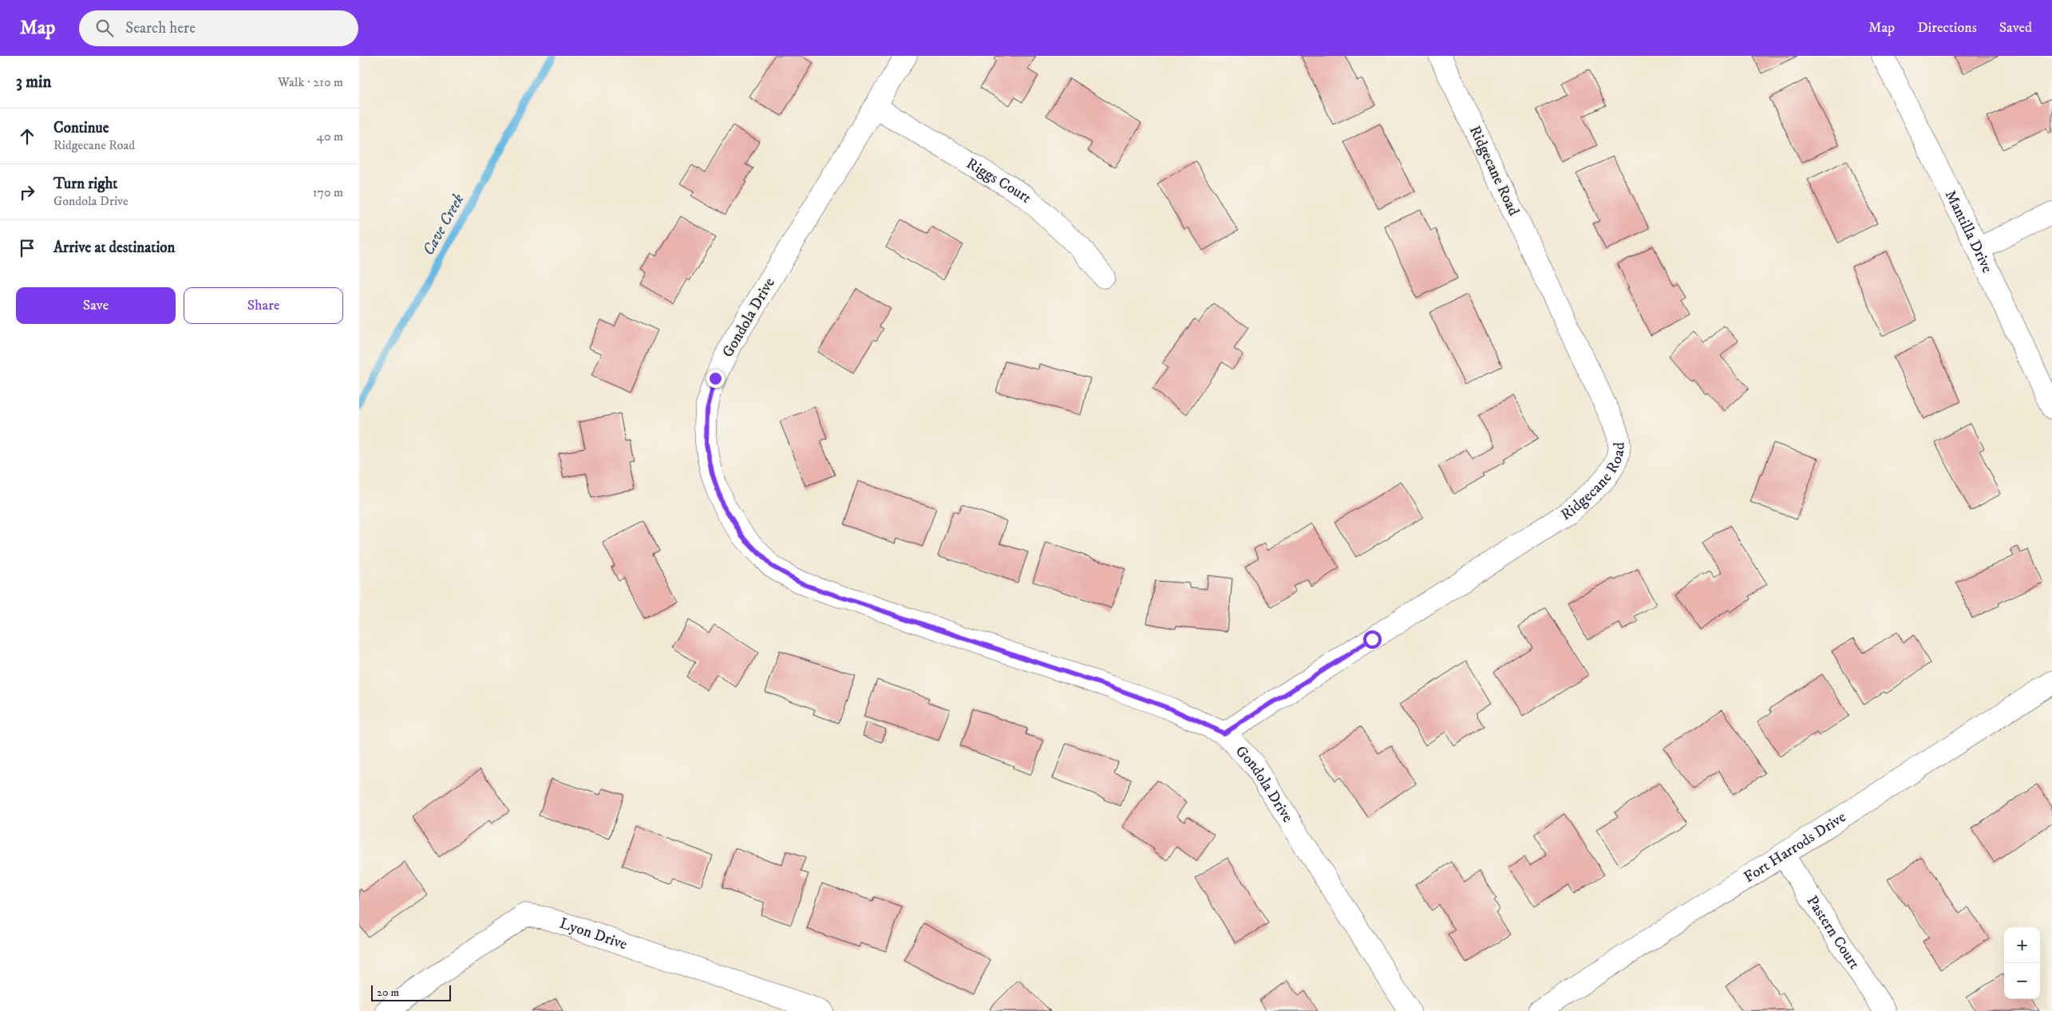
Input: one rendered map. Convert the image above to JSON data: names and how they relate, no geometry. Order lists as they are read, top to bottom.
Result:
{
  "streets": {
    "street": [
      "Ridgecane Road",
      "Riggs Court",
      "Mantilla Drive",
      "Gondola Drive",
      "Fort Harrods Drive",
      "Pastern Court",
      "Lyon Drive"
    ]
  },
  "crossings": [
    ["Ridgecane Road", "Gondola Drive"],
    ["Riggs Court", "Gondola Drive"],
    ["Fort Harrods Drive", "Pastern Court"]
  ],
  "water": ["Cave Creek"],
  "scale_bar": "20 m",
  "page": {
    "header": "Map",
    "search": "Search here",
    "nav": ["Map", "Directions", "Saved"],
    "heading": ["3 min", "Walk · 210 m"],
    "list": [
      ["Continue", "Ridgecane Road", "40 m"],
      ["Turn right", "Gondola Drive", "170 m"],
      "Arrive at destination"
    ],
    "buttons": ["Save", "Share"],
    "map_buttons": ["+", "−"],
    "scale": "20 m"
  }
}
